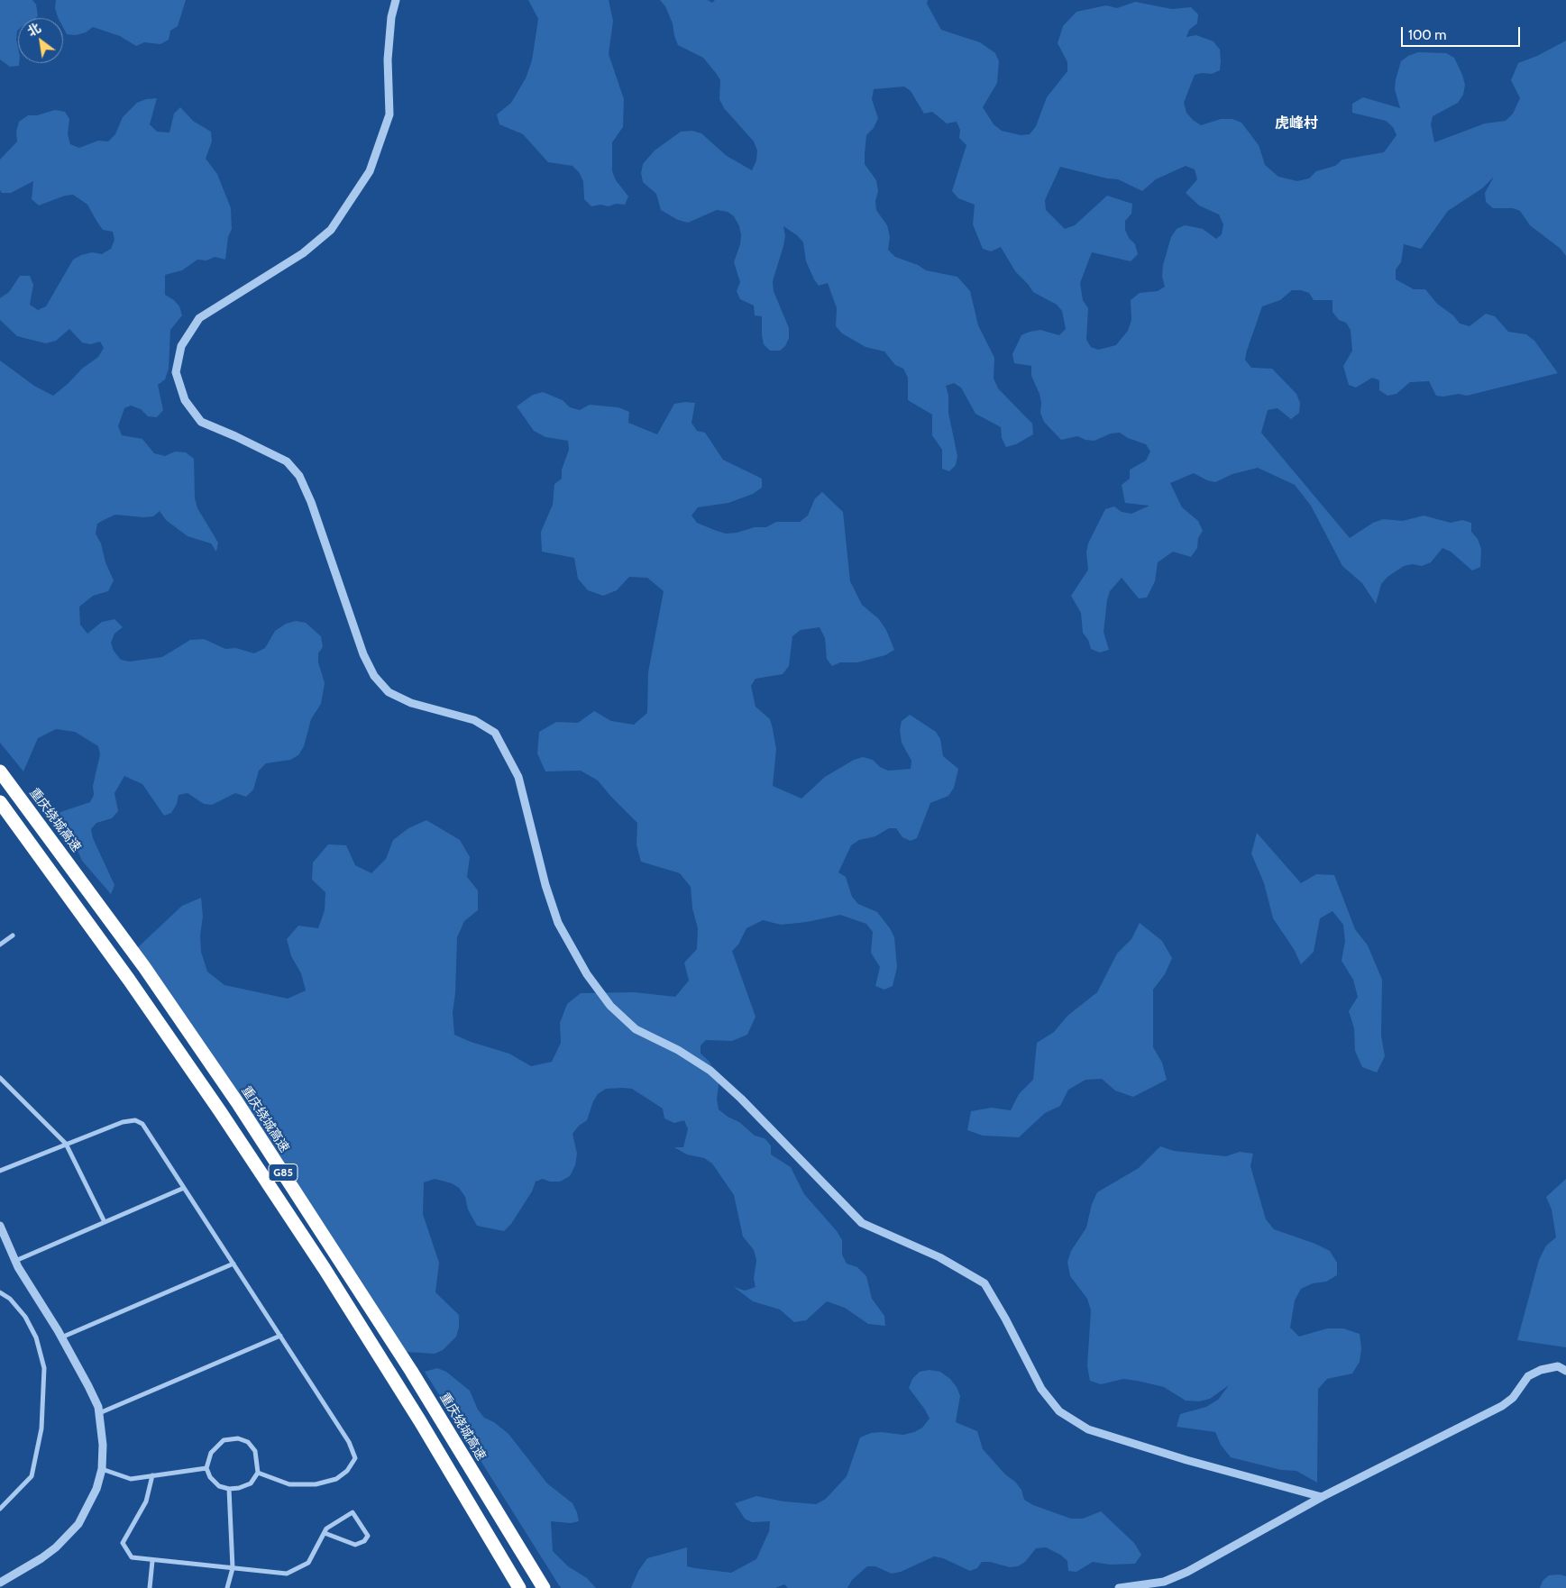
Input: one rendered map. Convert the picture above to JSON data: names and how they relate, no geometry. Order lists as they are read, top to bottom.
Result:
{
  "streets": {
    "highway": ["重庆绕城高速", "G85"]
  },
  "districts": ["虎峰村"],
  "scale_bar": "100 m",
  "north": "top left"
}
